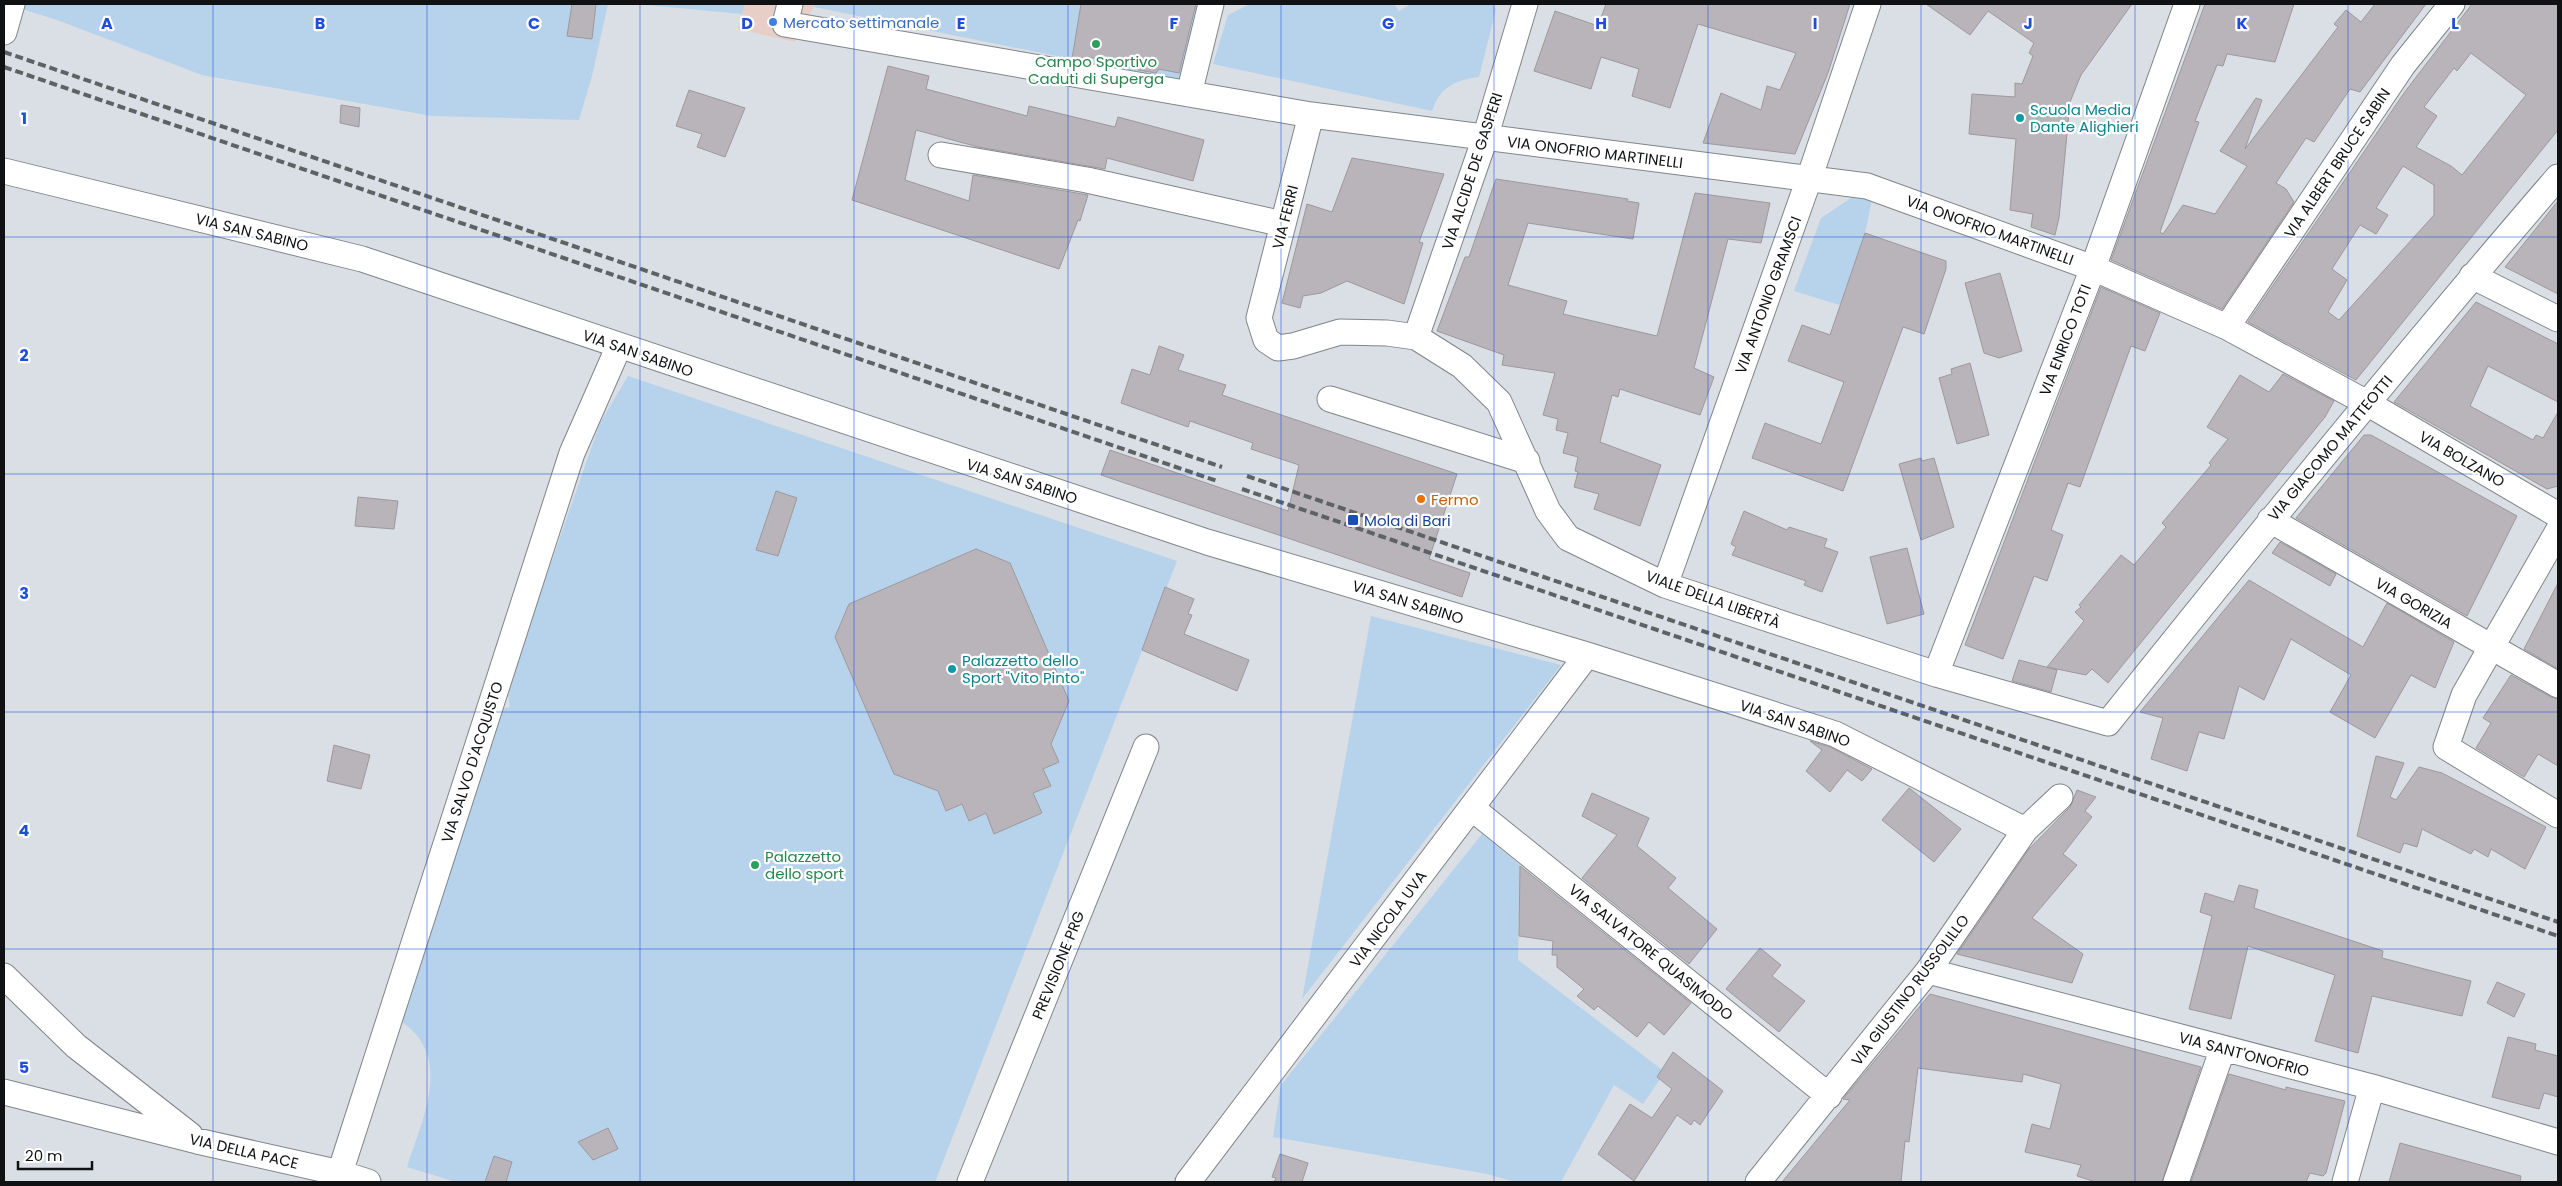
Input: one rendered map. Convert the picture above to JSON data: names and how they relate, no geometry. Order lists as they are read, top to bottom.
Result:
{
  "streets": {
    "street": [
      "VIA ONOFRIO MARTINELLI",
      "VIA ALBERT BRUCE SABIN",
      "VIA ALCIDE DE GASPERI",
      "VIA FERRI",
      "VIA SAN SABINO",
      "VIA ANTONIO GRAMSCI",
      "VIA ENRICO TOTI",
      "VIA GIACOMO MATTEOTTI",
      "VIA BOLZANO",
      "VIALE DELLA LIBERTÀ",
      "VIA GORIZIA",
      "VIA SALVO D'ACQUISTO",
      "VIA NICOLA UVA",
      "VIA SALVATORE QUASIMODO",
      "PREVISIONE PRG",
      "VIA GIUSTINO RUSSOLILLO",
      "VIA SANT'ONOFRIO",
      "VIA DELLA PACE"
    ]
  },
  "crossings": [
    ["VIA ONOFRIO MARTINELLI", "VIA ALBERT BRUCE SABIN"],
    ["VIA ONOFRIO MARTINELLI", "VIA ALCIDE DE GASPERI"],
    ["VIA ONOFRIO MARTINELLI", "VIA FERRI"],
    ["VIA ONOFRIO MARTINELLI", "VIA ANTONIO GRAMSCI"],
    ["VIA ONOFRIO MARTINELLI", "VIA ENRICO TOTI"],
    ["VIA ONOFRIO MARTINELLI", "VIA GIACOMO MATTEOTTI"],
    ["VIA ONOFRIO MARTINELLI", "VIA BOLZANO"],
    ["VIA ALCIDE DE GASPERI", "VIALE DELLA LIBERTÀ"],
    ["VIA FERRI", "VIALE DELLA LIBERTÀ"],
    ["VIA SAN SABINO", "VIA SALVO D'ACQUISTO"],
    ["VIA SAN SABINO", "VIA NICOLA UVA"],
    ["VIA SAN SABINO", "VIA GIUSTINO RUSSOLILLO"],
    ["VIA ANTONIO GRAMSCI", "VIALE DELLA LIBERTÀ"],
    ["VIA ENRICO TOTI", "VIALE DELLA LIBERTÀ"],
    ["VIA GIACOMO MATTEOTTI", "VIA BOLZANO"],
    ["VIA GIACOMO MATTEOTTI", "VIALE DELLA LIBERTÀ"],
    ["VIA GIACOMO MATTEOTTI", "VIA GORIZIA"],
    ["VIA SALVO D'ACQUISTO", "VIA DELLA PACE"],
    ["VIA NICOLA UVA", "VIA SALVATORE QUASIMODO"],
    ["VIA SALVATORE QUASIMODO", "VIA GIUSTINO RUSSOLILLO"],
    ["VIA GIUSTINO RUSSOLILLO", "VIA SANT'ONOFRIO"]
  ],
  "places": {
    "other": [
      "Mercato settimanale",
      "Campo Sportivo Caduti di Superga",
      "Scuola Media Dante Alighieri",
      "Fermo",
      "Palazzetto dello Sport \"Vito Pinto\"",
      "Palazzetto dello sport"
    ],
    "transit": ["Mola di Bari"]
  },
  "scale_bar": "20 m",
  "grid": {
    "columns": [
      "A",
      "B",
      "C",
      "D",
      "E",
      "F",
      "G",
      "H",
      "I",
      "J",
      "K",
      "L"
    ],
    "rows": [
      "1",
      "2",
      "3",
      "4",
      "5"
    ]
  }
}
